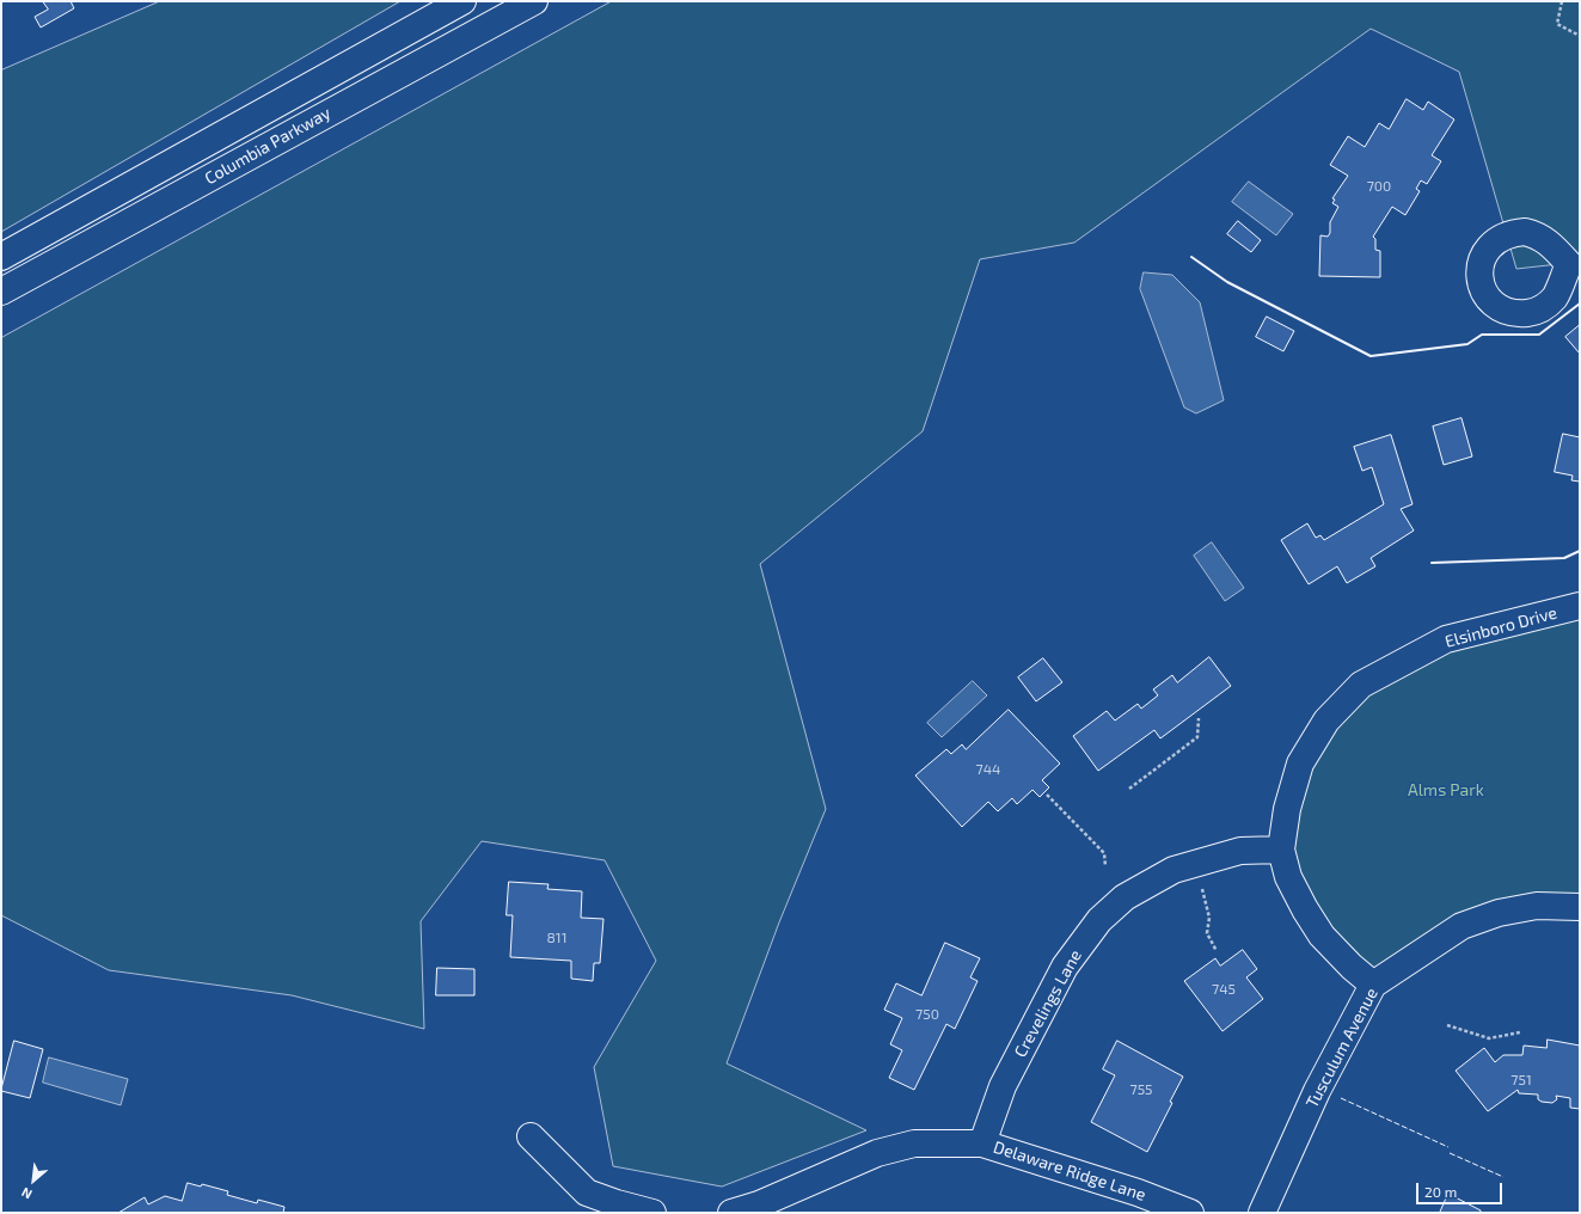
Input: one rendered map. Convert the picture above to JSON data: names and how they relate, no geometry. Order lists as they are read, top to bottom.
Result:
{
  "streets": {
    "main road": [
      "Columbia Parkway",
      "Elsinboro Drive",
      "Crevelings Lane",
      "Tusculum Avenue",
      "Delaware Ridge Lane"
    ]
  },
  "crossings": [
    ["Elsinboro Drive", "Crevelings Lane"],
    ["Crevelings Lane", "Delaware Ridge Lane"]
  ],
  "parks": ["Alms Park"],
  "house_numbers": [
    "700",
    "744",
    "811",
    "745",
    "750",
    "751",
    "755"
  ],
  "scale_bar": "20 m",
  "north": "bottom left"
}
